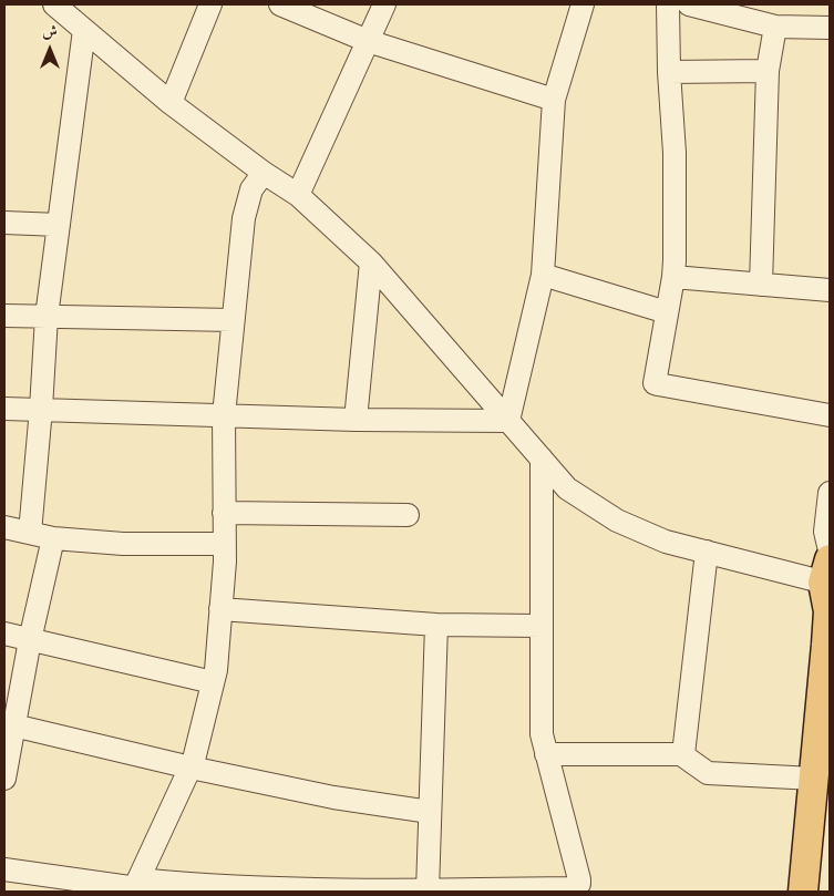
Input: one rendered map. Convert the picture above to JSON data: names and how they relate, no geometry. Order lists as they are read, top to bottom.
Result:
{
  "north": "top"
}
